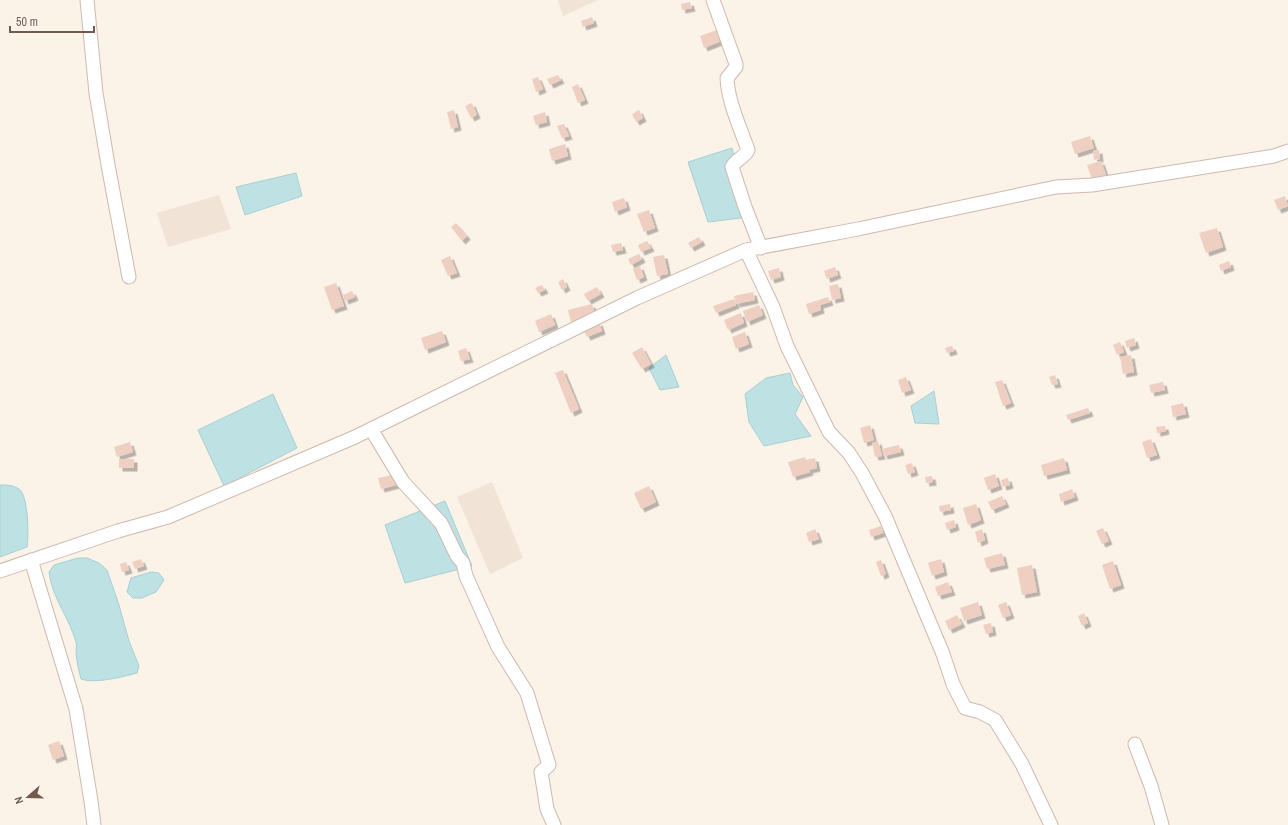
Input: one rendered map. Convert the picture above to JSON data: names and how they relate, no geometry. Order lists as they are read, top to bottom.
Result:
{
  "scale_bar": "50 m",
  "north": "left"
}
